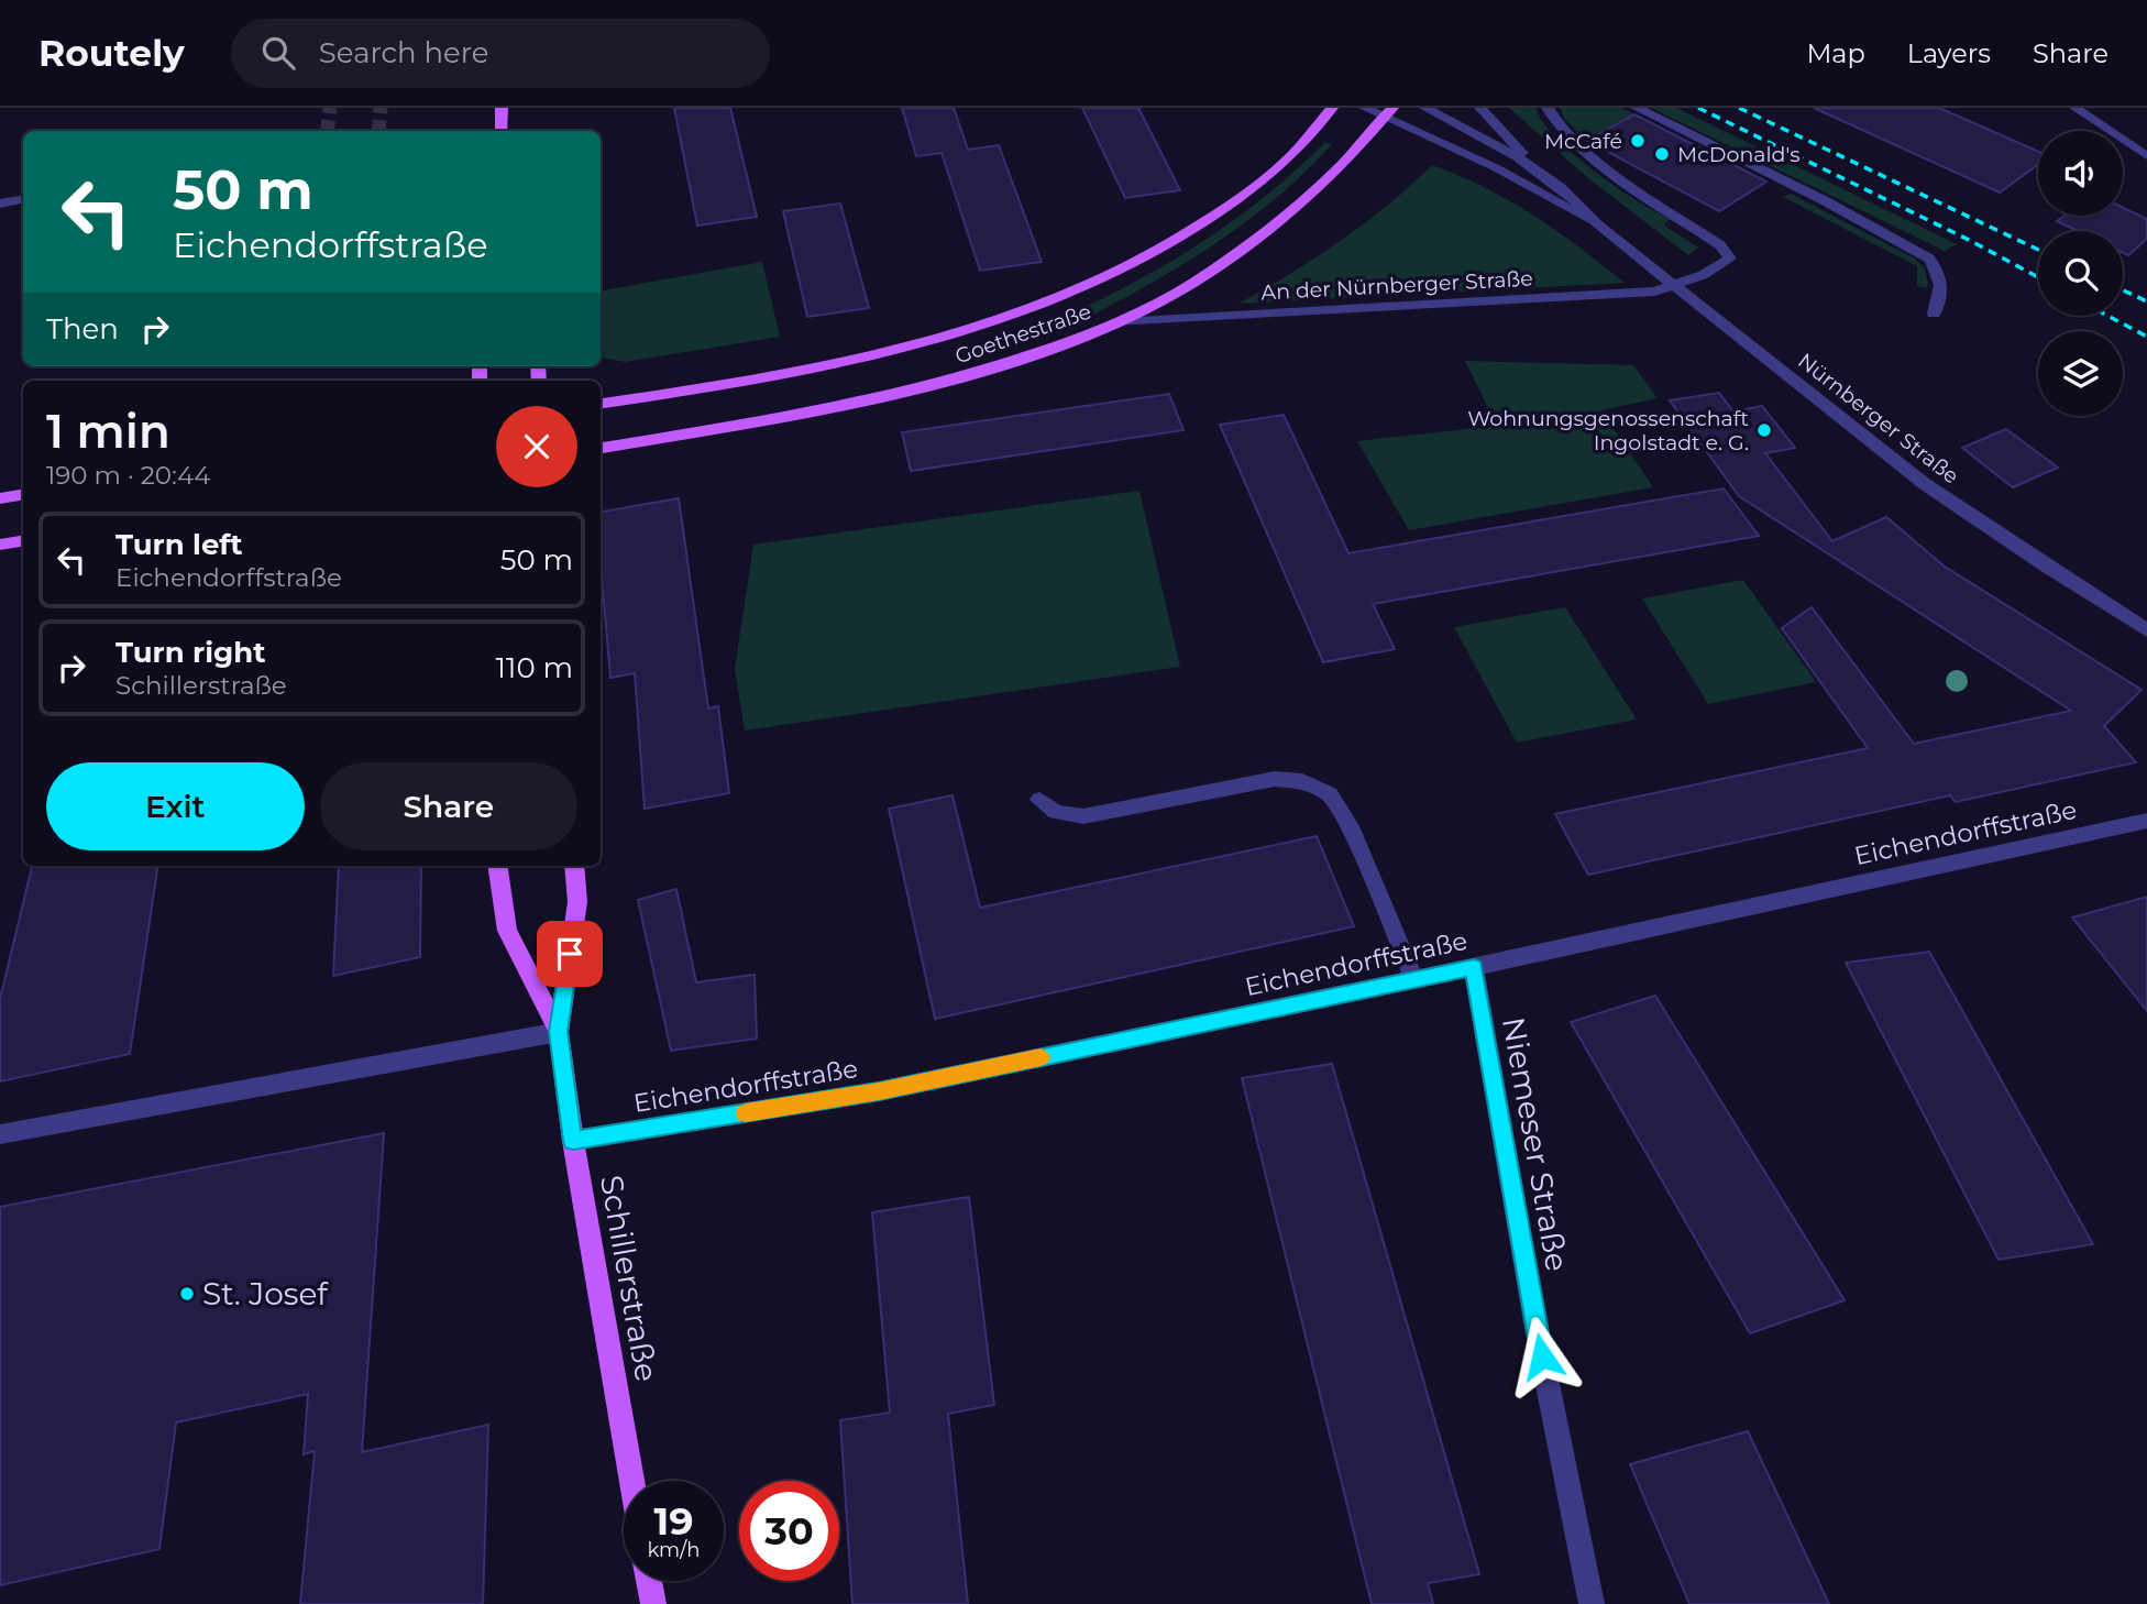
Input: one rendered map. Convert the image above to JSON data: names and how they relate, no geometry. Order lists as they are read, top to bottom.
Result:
{
  "streets": {
    "main road": ["Goethestraße", "Schillerstraße"],
    "street": [
      "An der Nürnberger Straße",
      "Nürnberger Straße",
      "Eichendorffstraße",
      "Niemeser Straße"
    ]
  },
  "crossings": [
    ["An der Nürnberger Straße", "Goethestraße"],
    ["An der Nürnberger Straße", "Nürnberger Straße"],
    ["Goethestraße", "Nürnberger Straße"],
    ["Eichendorffstraße", "Niemeser Straße"],
    ["Eichendorffstraße", "Schillerstraße"]
  ],
  "places": [
    "McCafé",
    "McDonald's",
    "Wohnungsgenossenschaft Ingolstadt e. G.",
    "St. Josef"
  ],
  "page": {
    "header": "Routely",
    "search": "Search here",
    "nav": ["Map", "Layers", "Share"],
    "turn": ["50 m", "Eichendorffstraße"],
    "then": "Then",
    "heading": ["1 min", "190 m · 20:44"],
    "list": [
      {
        "name": "Turn left",
        "note": "Eichendorffstraße",
        "value": "50 m"
      },
      {
        "name": "Turn right",
        "note": "Schillerstraße",
        "value": "110 m"
      }
    ],
    "buttons": ["Exit", "Share"],
    "speed": "19 km/h",
    "limit": "30"
  }
}
